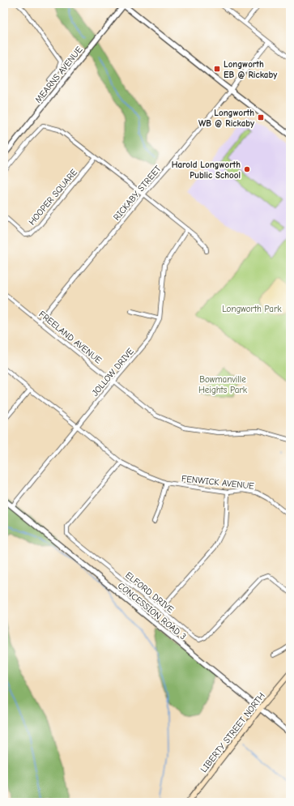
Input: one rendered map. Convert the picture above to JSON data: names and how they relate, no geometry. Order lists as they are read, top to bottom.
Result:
{
  "streets": {
    "main road": ["LIBERTY STREET NORTH"],
    "street": [
      "MEARNS AVENUE",
      "RICKABY STREET",
      "HOOPER SQUARE",
      "FREELAND AVENUE",
      "JOLLOW DRIVE",
      "FENWICK AVENUE",
      "ELFORD DRIVE",
      "CONCESSION ROAD 3"
    ]
  },
  "crossings": [
    ["RICKABY STREET", "FREELAND AVENUE"],
    ["FREELAND AVENUE", "JOLLOW DRIVE"],
    ["JOLLOW DRIVE", "FENWICK AVENUE"],
    ["JOLLOW DRIVE", "CONCESSION ROAD 3"],
    ["FENWICK AVENUE", "ELFORD DRIVE"],
    ["CONCESSION ROAD 3", "LIBERTY STREET NORTH"]
  ],
  "parks": ["Longworth Park", "Bowmanville Heights Park"],
  "places": {
    "transit": ["Longworth EB @ Rickaby", "Longworth WB @ Rickaby"],
    "other": ["Harold Longworth Public School"]
  }
}
